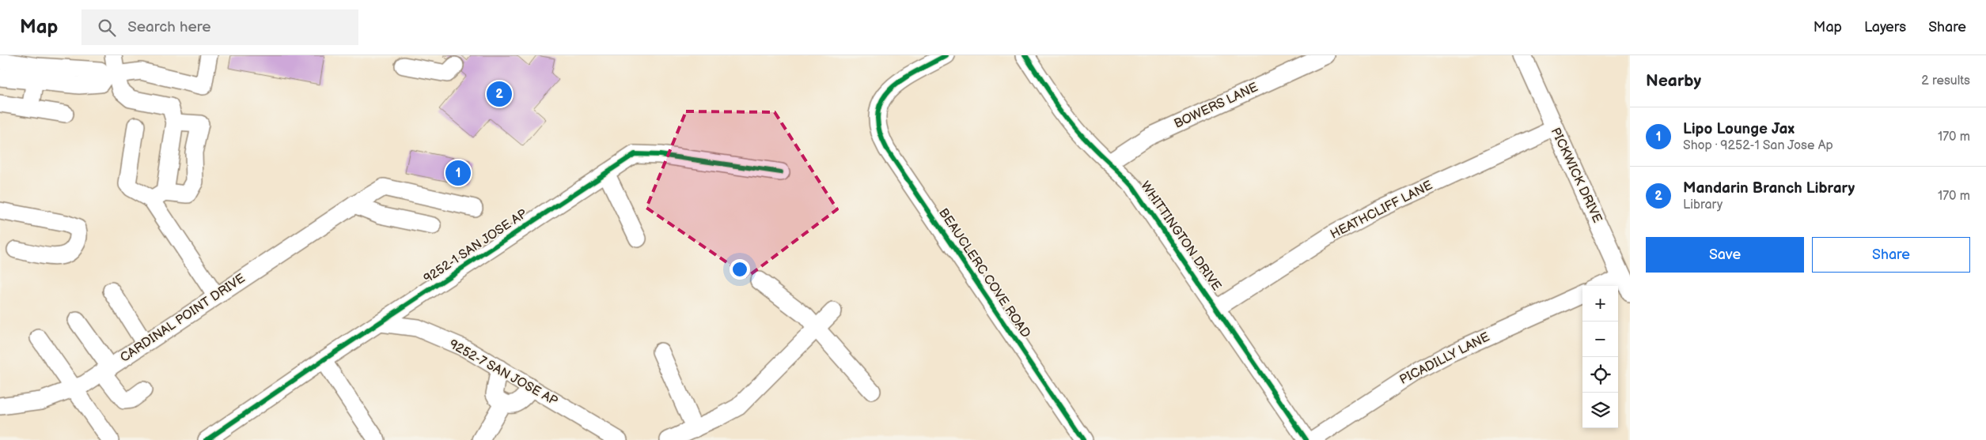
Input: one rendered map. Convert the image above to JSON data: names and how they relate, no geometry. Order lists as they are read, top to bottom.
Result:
{
  "streets": {
    "street": [
      "BOWERS LANE",
      "PICKWICK DRIVE",
      "HEATHCLIFF LANE",
      "WHITTINGTON DRIVE",
      "9252-1 SAN JOSE AP",
      "BEAUCLERC COVE ROAD",
      "CARDINAL POINT DRIVE",
      "PICADILLY LANE",
      "9252-7 SAN JOSE AP"
    ]
  },
  "crossings": [
    ["BOWERS LANE", "WHITTINGTON DRIVE"],
    ["PICKWICK DRIVE", "HEATHCLIFF LANE"],
    ["HEATHCLIFF LANE", "WHITTINGTON DRIVE"],
    ["9252-1 SAN JOSE AP", "9252-7 SAN JOSE AP"]
  ],
  "page": {
    "header": "Map",
    "search": "Search here",
    "nav": ["Map", "Layers", "Share"],
    "heading": ["Nearby", "2 results"],
    "pins": ["2", "1"],
    "list": [
      {
        "mark": "1",
        "name": "Lipo Lounge Jax",
        "note": "Shop · 9252-1 San Jose Ap",
        "value": "170 m"
      },
      {
        "mark": "2",
        "name": "Mandarin Branch Library",
        "note": "Library",
        "value": "170 m"
      }
    ],
    "buttons": ["Save", "Share"],
    "map_buttons": ["+", "−"]
  }
}
